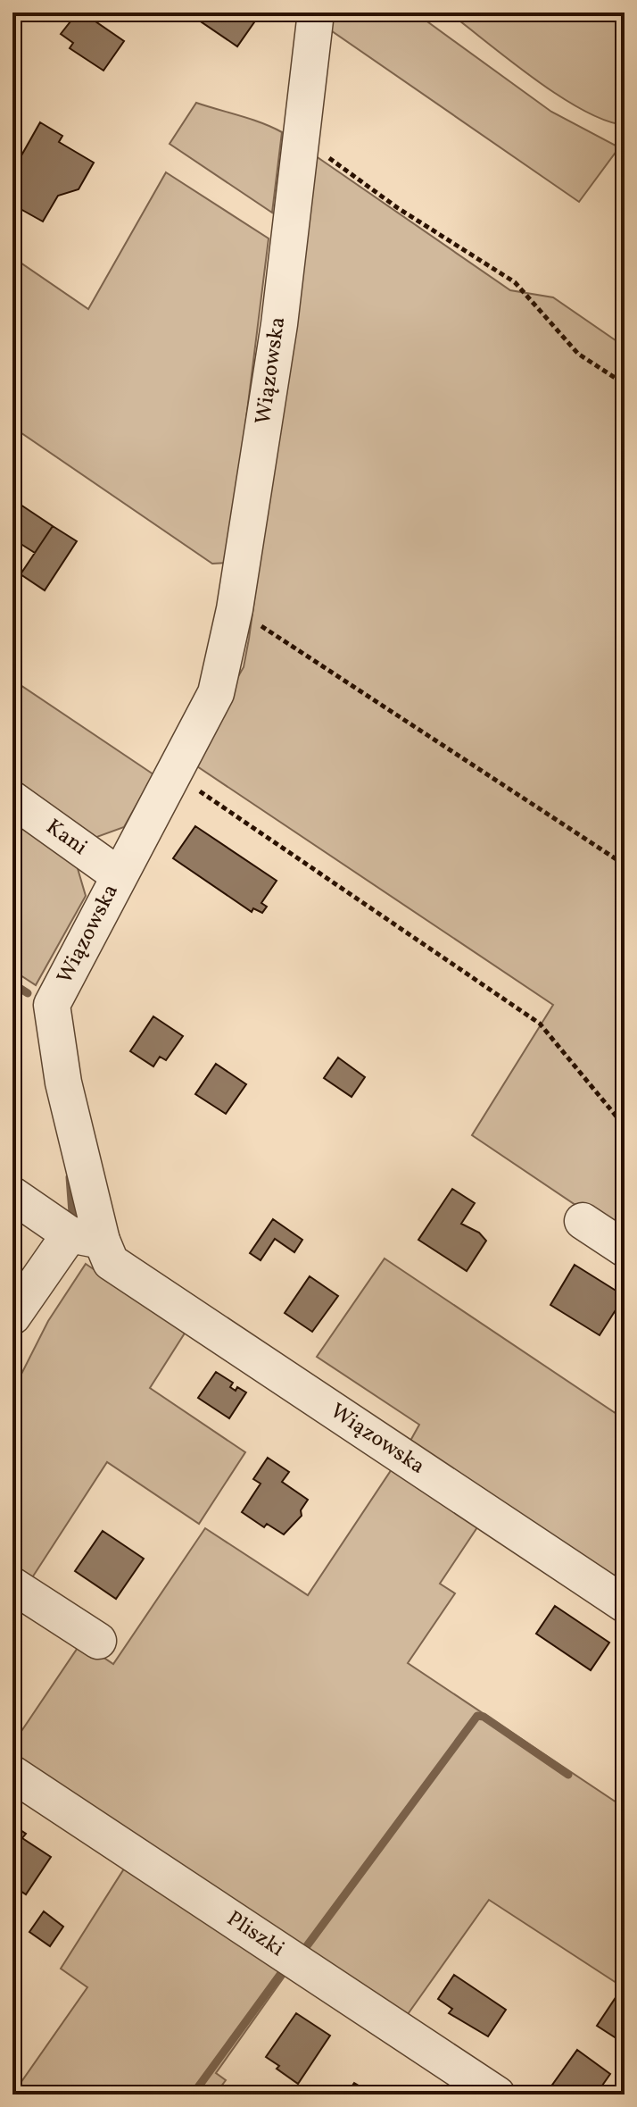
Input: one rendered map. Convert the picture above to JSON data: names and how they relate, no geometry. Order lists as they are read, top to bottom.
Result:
{
  "streets": {
    "street": ["Wiązowska", "Kani", "Pliszki"]
  },
  "crossings": [
    ["Wiązowska", "Kani"]
  ]
}
